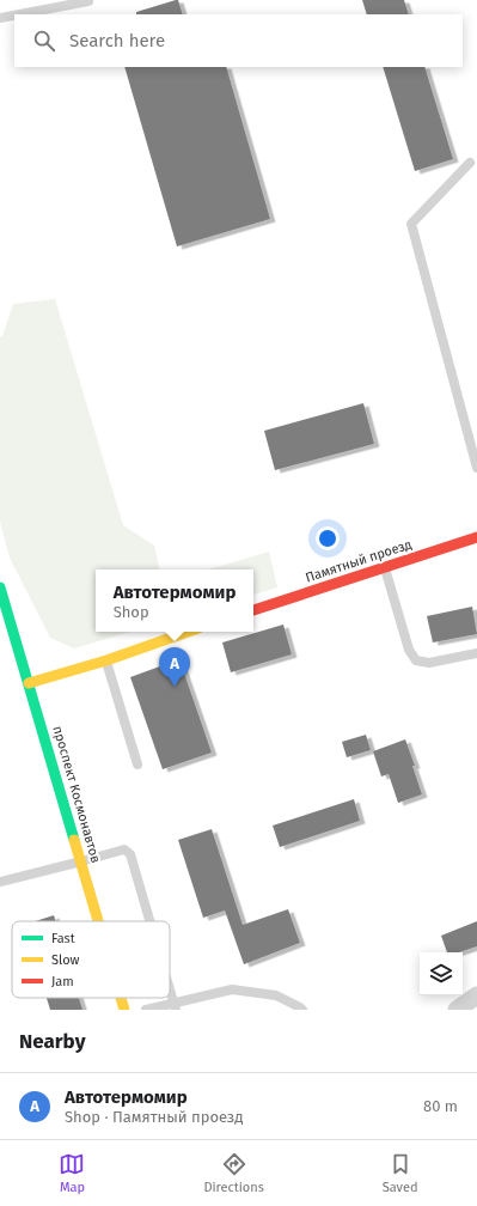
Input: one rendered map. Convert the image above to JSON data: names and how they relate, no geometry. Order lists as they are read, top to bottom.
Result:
{
  "streets": {
    "main road": ["Памятный проезд", "проспект Космонавтов"]
  },
  "legend": ["Fast", "Slow", "Jam"],
  "page": {
    "search": "Search here",
    "popup": ["Автотермомир", "Shop"],
    "pins": "A",
    "heading": "Nearby",
    "list": [
      {
        "mark": "A",
        "name": "Автотермомир",
        "note": "Shop · Памятный проезд",
        "value": "80 m"
      }
    ],
    "nav": ["Map", "Directions", "Saved"]
  }
}
